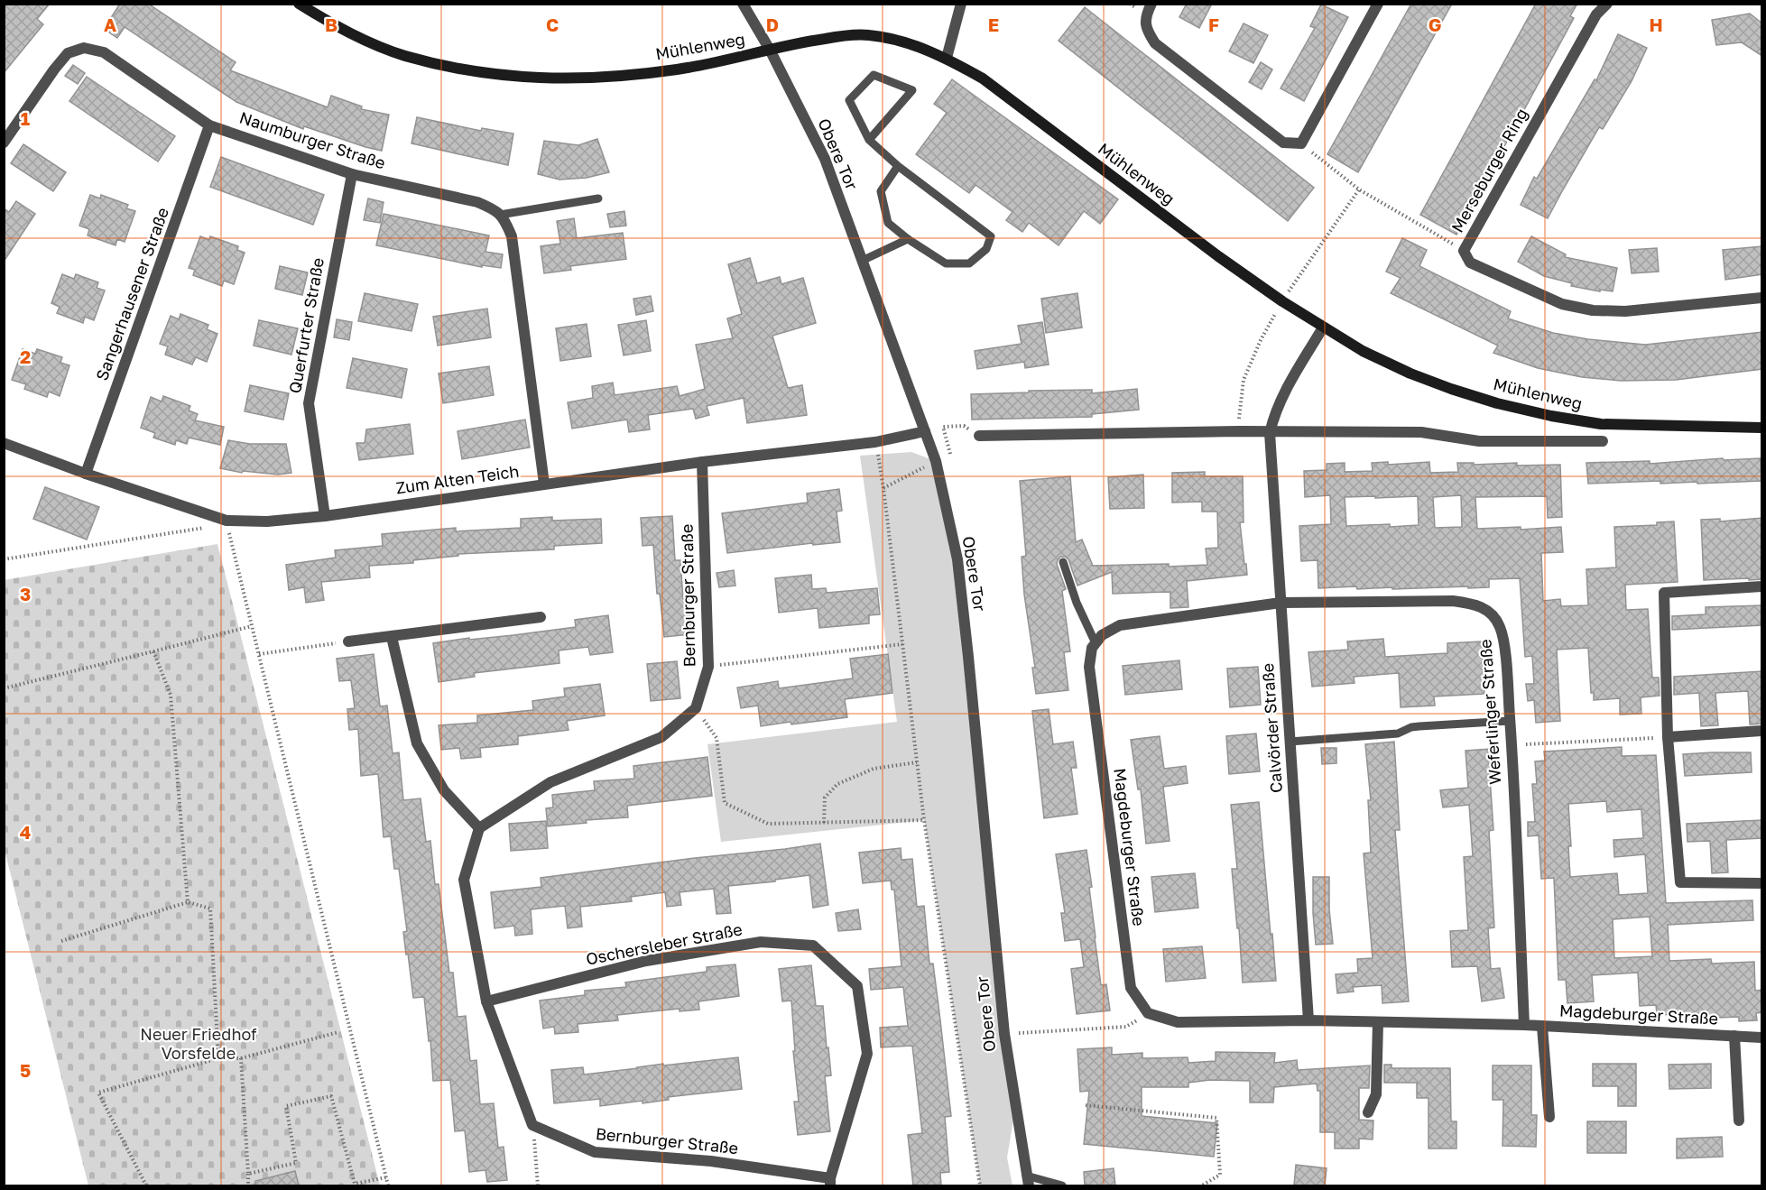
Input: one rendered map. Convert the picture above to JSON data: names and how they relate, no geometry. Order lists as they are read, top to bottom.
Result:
{
  "streets": {
    "street": [
      "Mühlenweg",
      "Naumburger Straße",
      "Obere Tor",
      "Merseburger Ring",
      "Sangerhausener Straße",
      "Querfurter Straße",
      "Zum Alten Teich",
      "Bernburger Straße",
      "Weferlinger Straße",
      "Calvörder Straße",
      "Magdeburger Straße",
      "Oschersleber Straße"
    ]
  },
  "crossings": [
    ["Mühlenweg", "Obere Tor"],
    ["Naumburger Straße", "Sangerhausener Straße"],
    ["Naumburger Straße", "Querfurter Straße"],
    ["Obere Tor", "Zum Alten Teich"],
    ["Sangerhausener Straße", "Zum Alten Teich"],
    ["Querfurter Straße", "Zum Alten Teich"],
    ["Zum Alten Teich", "Bernburger Straße"],
    ["Bernburger Straße", "Oschersleber Straße"],
    ["Weferlinger Straße", "Calvörder Straße"],
    ["Weferlinger Straße", "Magdeburger Straße"],
    ["Calvörder Straße", "Magdeburger Straße"]
  ],
  "parks": ["Neuer Friedhof Vorsfelde"],
  "grid": {
    "columns": [
      "A",
      "B",
      "C",
      "D",
      "E",
      "F",
      "G",
      "H"
    ],
    "rows": [
      "1",
      "2",
      "3",
      "4",
      "5"
    ]
  }
}
